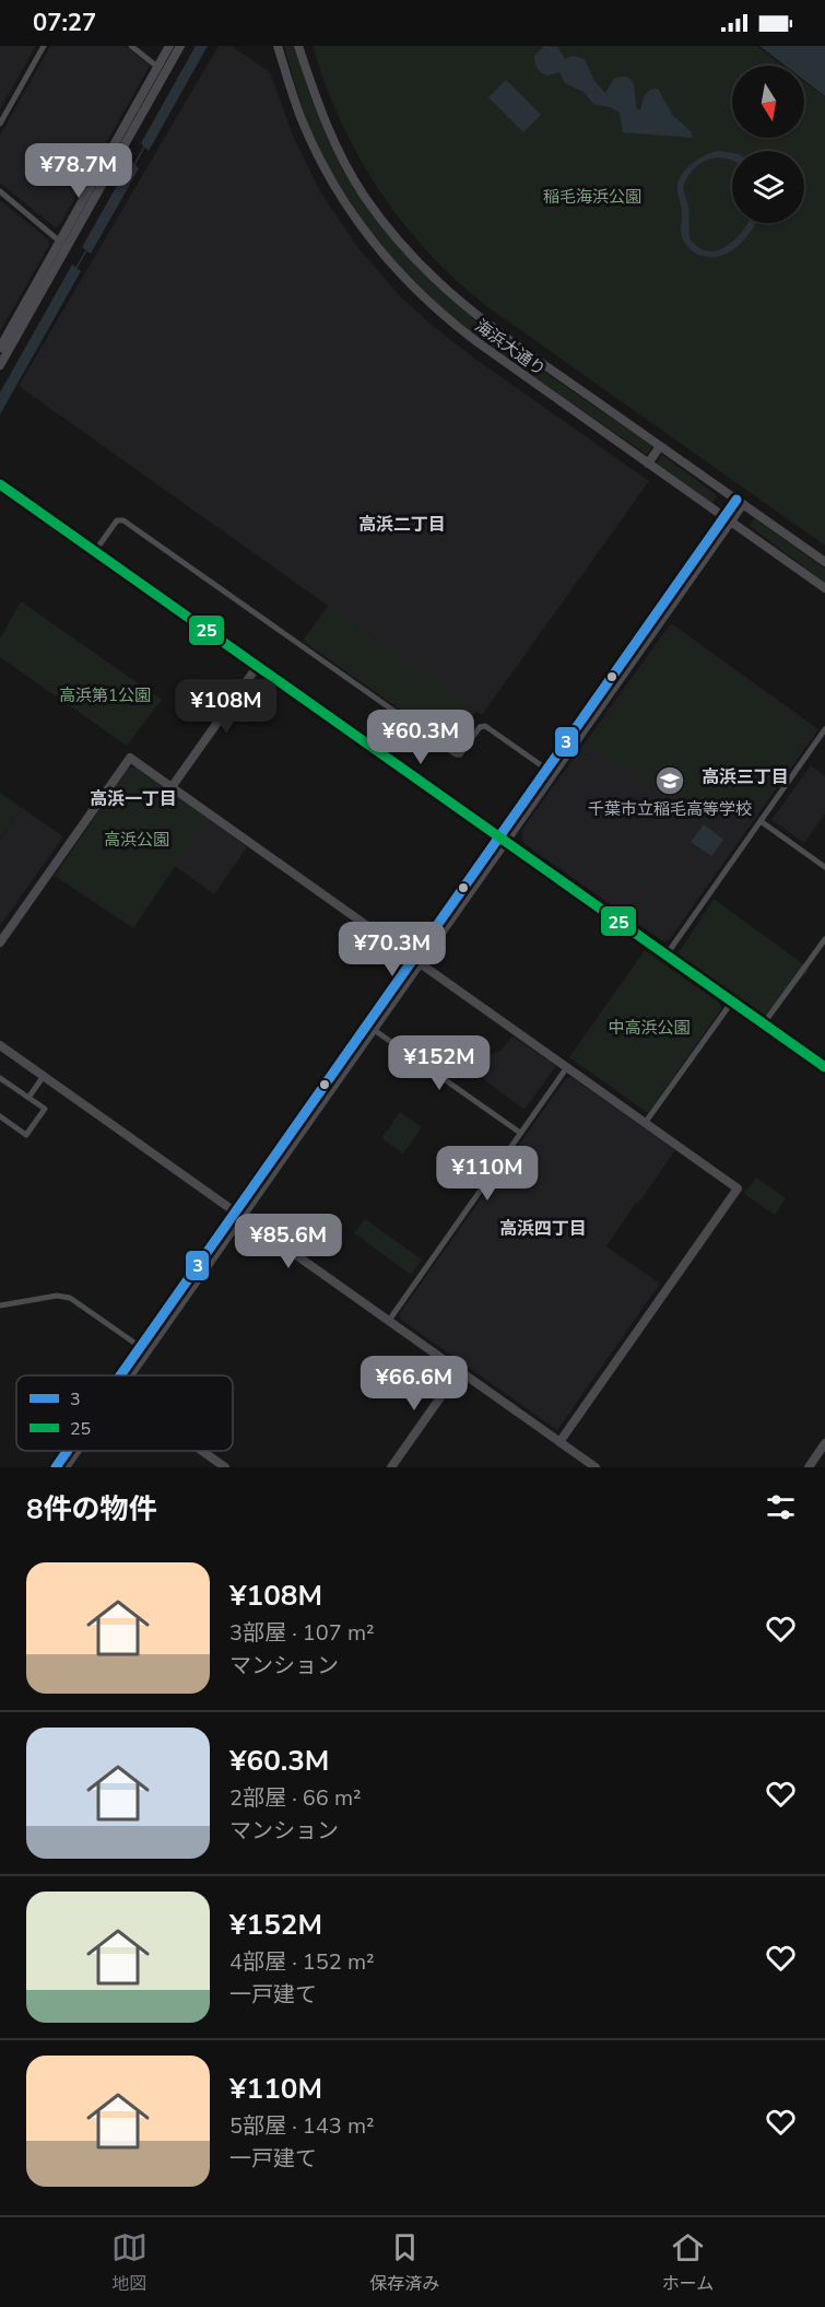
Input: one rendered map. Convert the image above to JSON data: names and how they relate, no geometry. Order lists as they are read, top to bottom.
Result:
{
  "streets": {
    "street": ["海浜大通り"]
  },
  "districts": [
    "高浜二丁目",
    "高浜三丁目",
    "高浜一丁目",
    "高浜四丁目"
  ],
  "parks": [
    "稲毛海浜公園",
    "高浜第1公園",
    "高浜公園",
    "中高浜公園"
  ],
  "places": {
    "school or university": ["千葉市立稲毛高等学校"]
  },
  "lines": ["transit line 25", "transit line 3"],
  "legend": ["3", "25"],
  "north": "bottom",
  "page": {
    "status": "07:27",
    "price": [
      "¥78.7M",
      "¥108M",
      "¥60.3M",
      "¥70.3M",
      "¥152M",
      "¥110M",
      "¥85.6M",
      "¥66.6M"
    ],
    "heading": "8件の物件",
    "list": [
      {
        "name": "¥108M",
        "note": "3部屋 · 107 m² · マンション"
      },
      {
        "name": "¥60.3M",
        "note": "2部屋 · 66 m² · マンション"
      },
      {
        "name": "¥152M",
        "note": "4部屋 · 152 m² · 一戸建て"
      },
      {
        "name": "¥110M",
        "note": "5部屋 · 143 m² · 一戸建て"
      }
    ],
    "tabs": ["地図", "保存済み", "ホーム"]
  }
}
